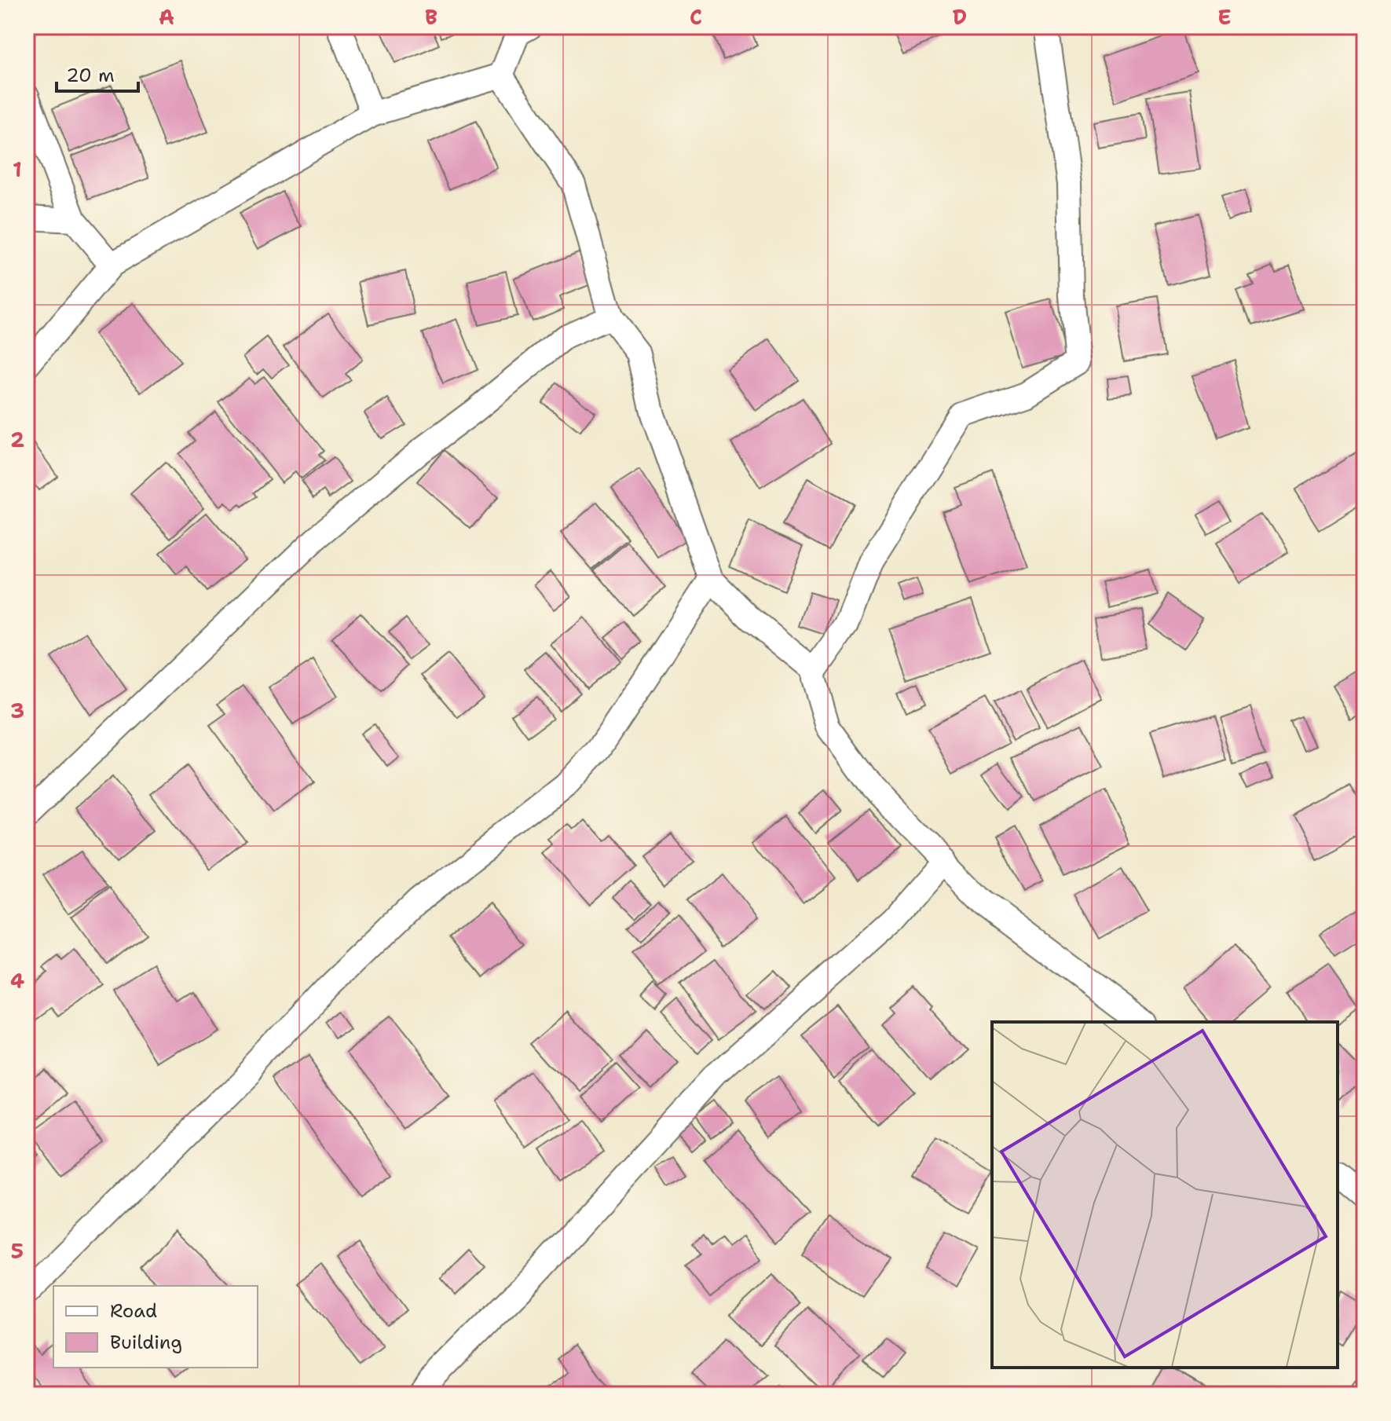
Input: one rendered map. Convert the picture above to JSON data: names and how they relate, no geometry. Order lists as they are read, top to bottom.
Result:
{
  "legend": ["Road", "Building"],
  "scale_bar": "20 m",
  "grid": {
    "columns": [
      "A",
      "B",
      "C",
      "D",
      "E"
    ],
    "rows": [
      "1",
      "2",
      "3",
      "4",
      "5"
    ]
  }
}
